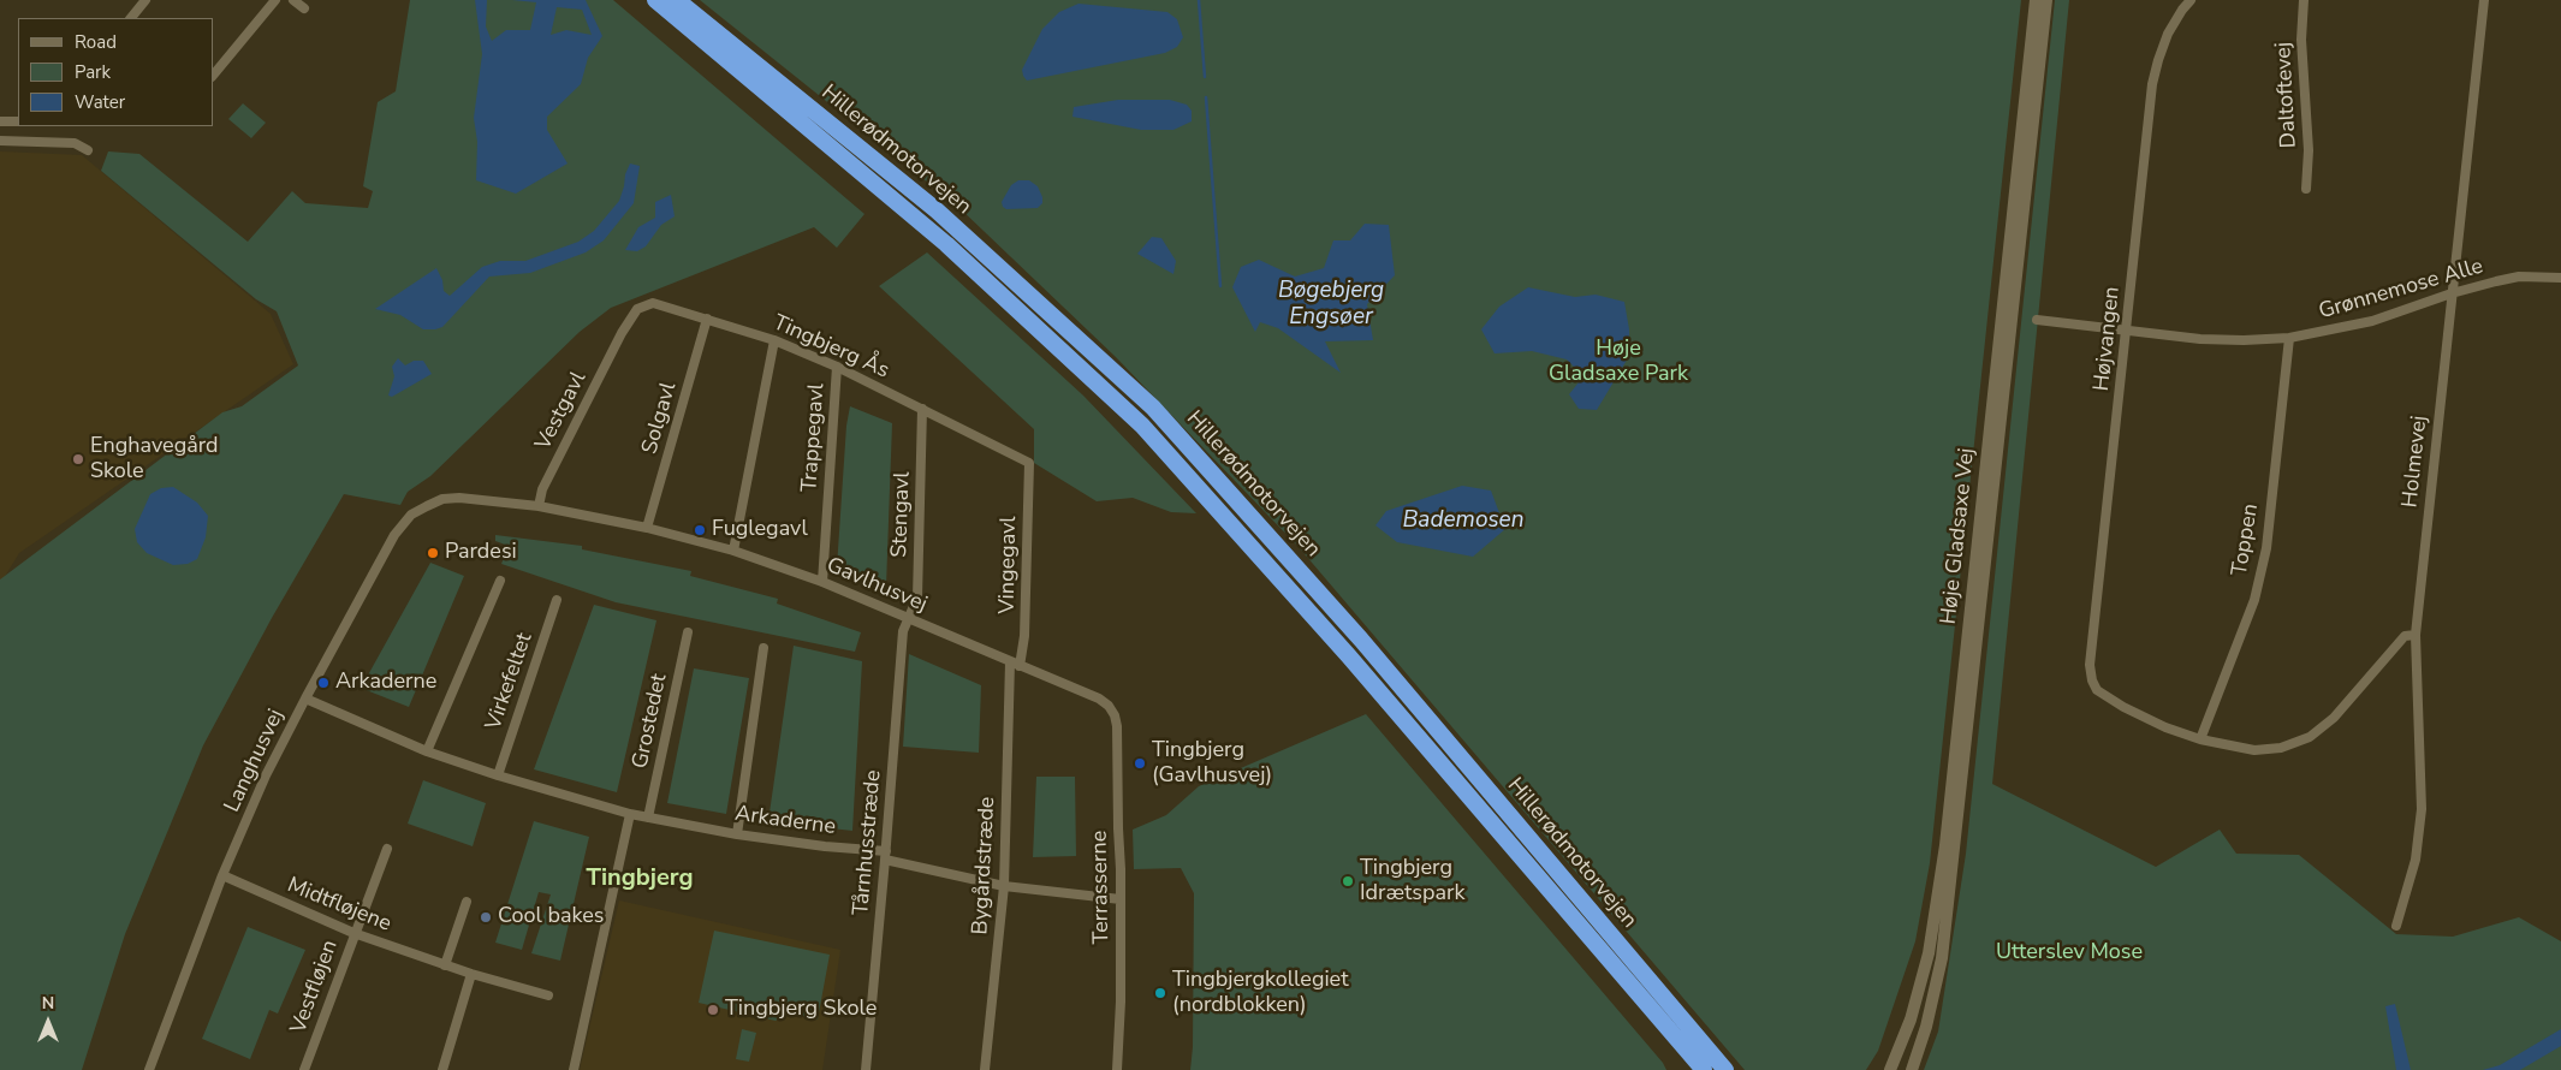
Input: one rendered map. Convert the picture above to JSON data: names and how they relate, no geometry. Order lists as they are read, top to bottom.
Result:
{
  "streets": {
    "highway": ["Hillerødmotorvejen"],
    "street": [
      "Daltoftevej",
      "Grønnemose Alle",
      "Højvangen",
      "Tingbjerg Ås",
      "Vestgavl",
      "Solgavl",
      "Trappegavl",
      "Holmevej",
      "Stengavl",
      "Høje Gladsaxe Vej",
      "Toppen",
      "Vingegavl",
      "Gavlhusvej",
      "Virkefeltet",
      "Grostedet",
      "Langhusvej",
      "Arkaderne",
      "Tårnhusstræde",
      "Bygårdstræde",
      "Terrasserne",
      "Midtfløjene",
      "Vestfløjen"
    ]
  },
  "crossings": [
    ["Grønnemose Alle", "Højvangen"],
    ["Grønnemose Alle", "Holmevej"],
    ["Grønnemose Alle", "Toppen"],
    ["Højvangen", "Toppen"],
    ["Tingbjerg Ås", "Vestgavl"],
    ["Tingbjerg Ås", "Solgavl"],
    ["Tingbjerg Ås", "Trappegavl"],
    ["Tingbjerg Ås", "Stengavl"],
    ["Tingbjerg Ås", "Vingegavl"],
    ["Vestgavl", "Gavlhusvej"],
    ["Solgavl", "Gavlhusvej"],
    ["Trappegavl", "Gavlhusvej"],
    ["Stengavl", "Gavlhusvej"],
    ["Stengavl", "Tårnhusstræde"],
    ["Vingegavl", "Gavlhusvej"],
    ["Vingegavl", "Bygårdstræde"],
    ["Gavlhusvej", "Langhusvej"],
    ["Gavlhusvej", "Tårnhusstræde"],
    ["Gavlhusvej", "Bygårdstræde"],
    ["Gavlhusvej", "Terrasserne"],
    ["Virkefeltet", "Arkaderne"],
    ["Grostedet", "Arkaderne"],
    ["Langhusvej", "Arkaderne"],
    ["Langhusvej", "Midtfløjene"],
    ["Arkaderne", "Tårnhusstræde"],
    ["Arkaderne", "Bygårdstræde"],
    ["Arkaderne", "Terrasserne"],
    ["Midtfløjene", "Vestfløjen"]
  ],
  "districts": ["Tingbjerg"],
  "water": ["Bøgebjerg Engsøer", "Bademosen"],
  "parks": ["Høje Gladsaxe Park", "Utterslev Mose"],
  "places": [
    "Enghavegård Skole",
    "Fuglegavl",
    "Pardesi",
    "Arkaderne",
    "Tingbjerg (Gavlhusvej)",
    "Tingbjerg Idrætspark",
    "Cool bakes",
    "Tingbjergkollegiet (nordblokken)",
    "Tingbjerg Skole"
  ],
  "legend": ["Road", "Park", "Water"],
  "north": "top"
}
